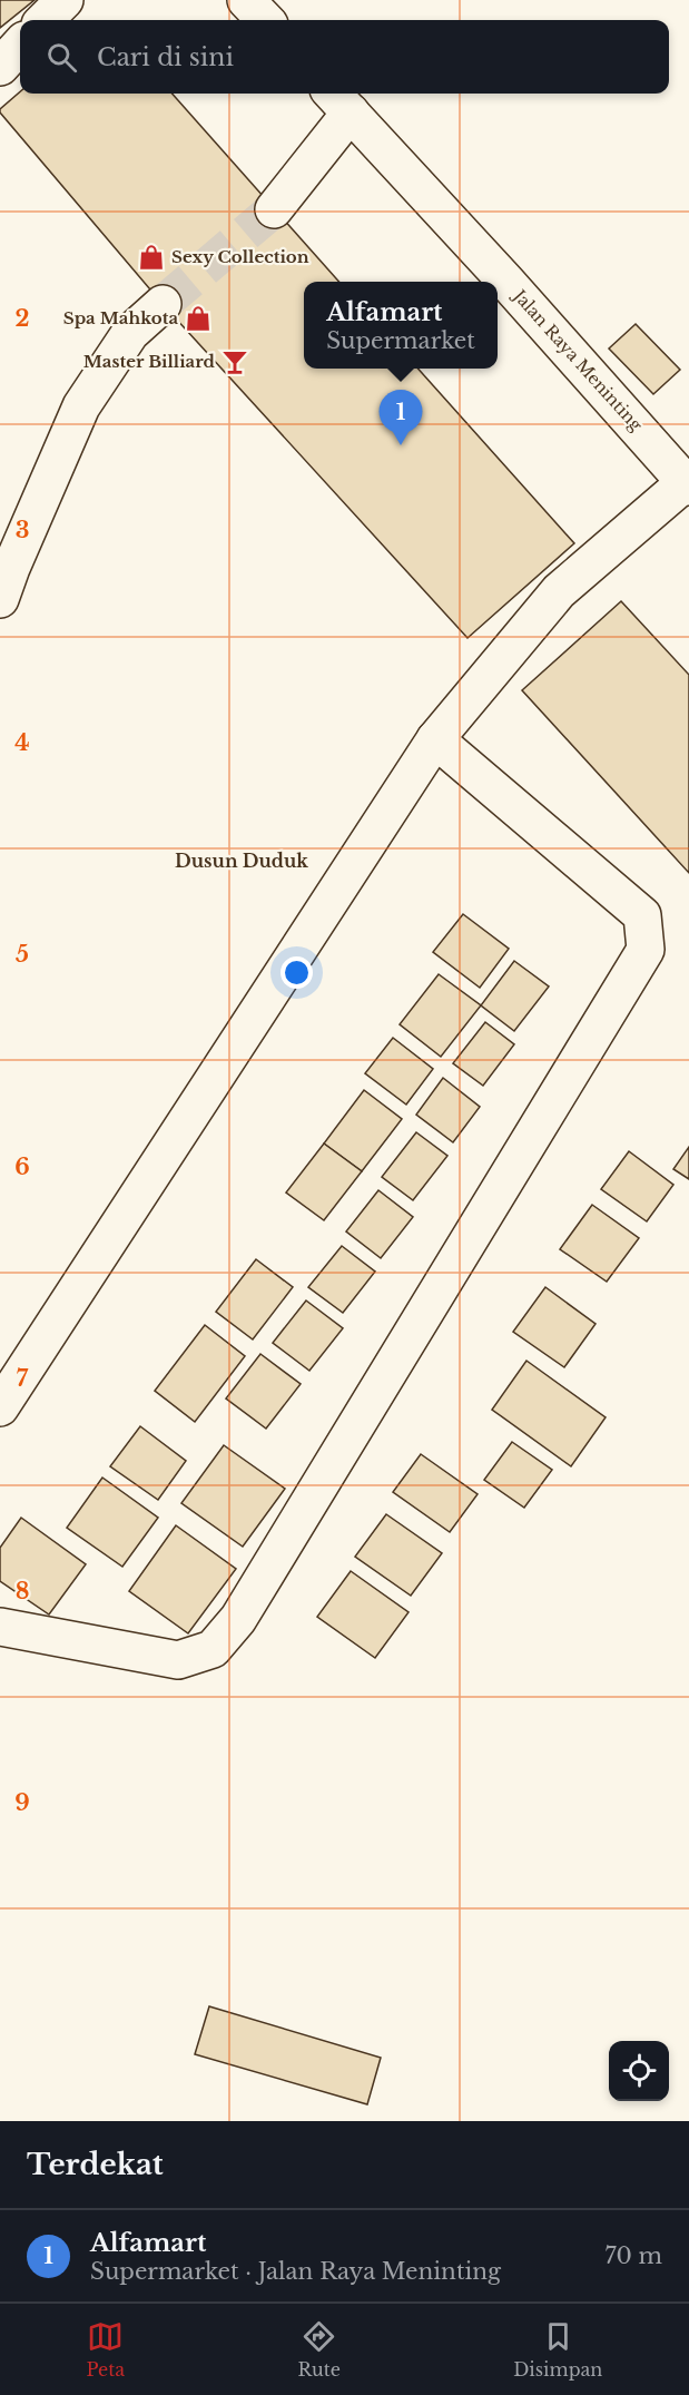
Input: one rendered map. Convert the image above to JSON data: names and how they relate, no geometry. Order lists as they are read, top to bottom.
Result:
{
  "streets": {
    "main road": ["Jalan Raya Meninting"]
  },
  "districts": ["Dusun Duduk"],
  "places": {
    "shop": ["Sexy Collection", "Spa Mahkota"],
    "bar": ["Master Billiard"]
  },
  "page": {
    "search": "Cari di sini",
    "popup": ["Alfamart", "Supermarket"],
    "pins": "1",
    "heading": "Terdekat",
    "list": [
      {
        "mark": "1",
        "name": "Alfamart",
        "note": "Supermarket · Jalan Raya Meninting",
        "value": "70 m"
      }
    ],
    "nav": ["Peta", "Rute", "Disimpan"]
  },
  "grid": {
    "rows": [
      "2",
      "3",
      "4",
      "5",
      "6",
      "7",
      "8",
      "9"
    ]
  }
}
